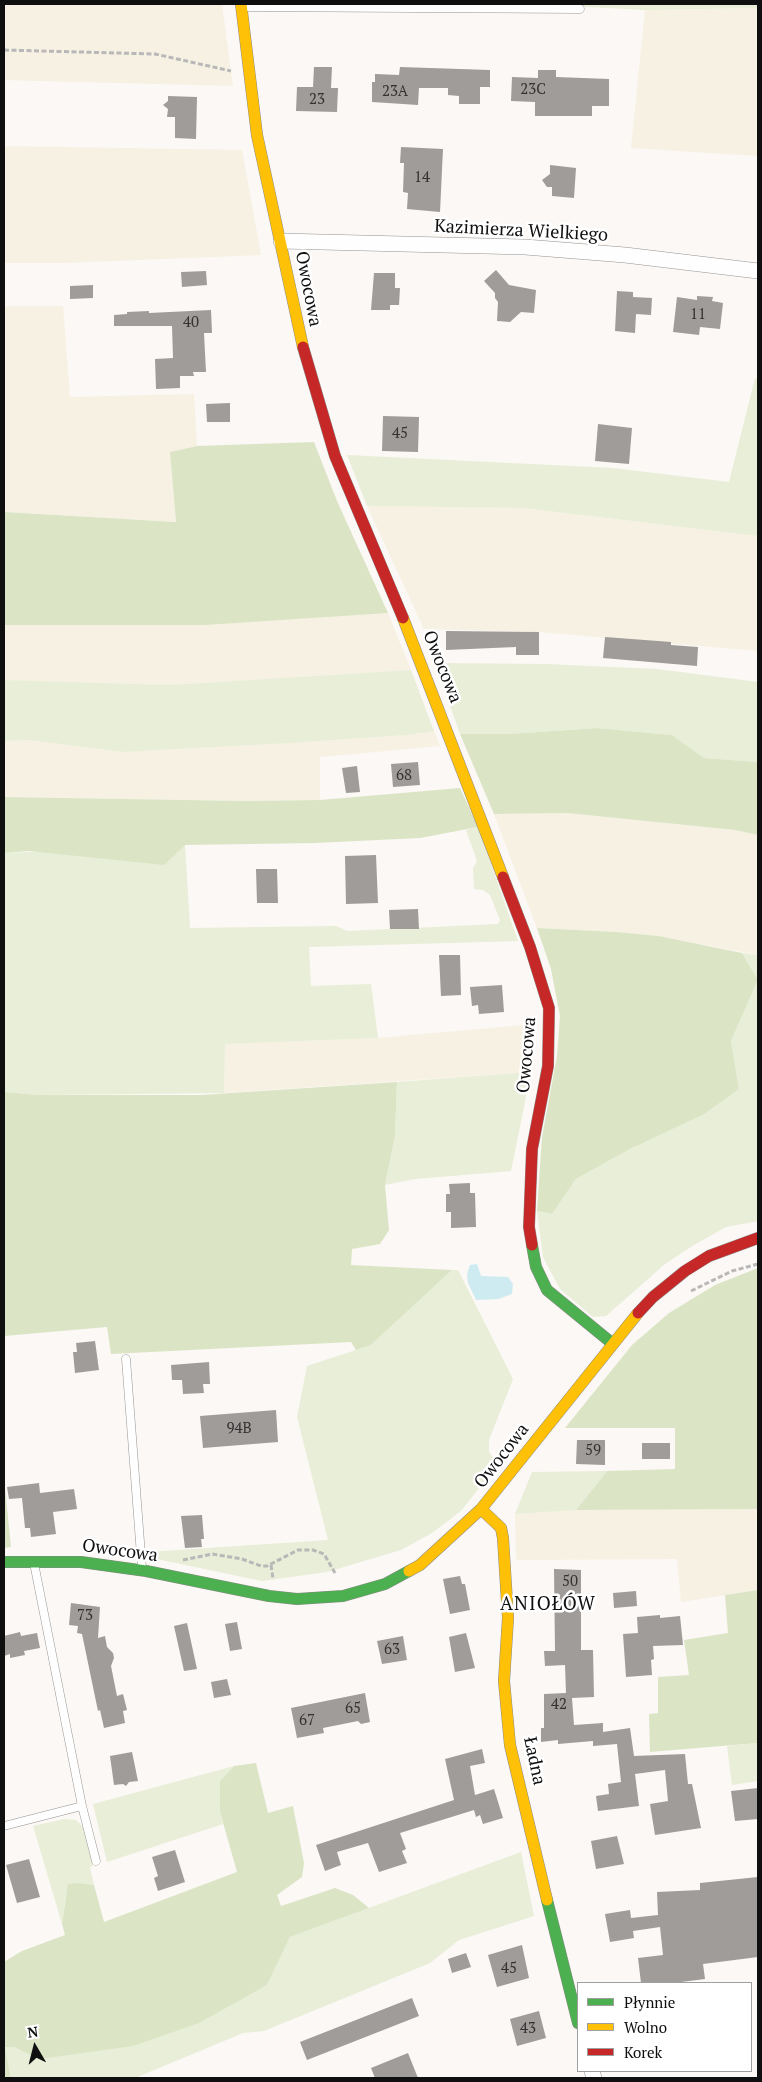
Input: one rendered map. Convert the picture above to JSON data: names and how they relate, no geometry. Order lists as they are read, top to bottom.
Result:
{
  "streets": {
    "street": ["Kazimierza Wielkiego", "Owocowa", "Ładna"]
  },
  "crossings": [
    ["Kazimierza Wielkiego", "Owocowa"],
    ["Owocowa", "Ładna"]
  ],
  "districts": ["ANIOŁÓW"],
  "house_numbers": [
    "23C",
    "23A",
    "23",
    "14",
    "11",
    "40",
    "45",
    "68",
    "94B",
    "59",
    "50",
    "73",
    "63",
    "42",
    "65",
    "67",
    "45",
    "43"
  ],
  "legend": ["Płynnie", "Wolno", "Korek"],
  "north": "top"
}
